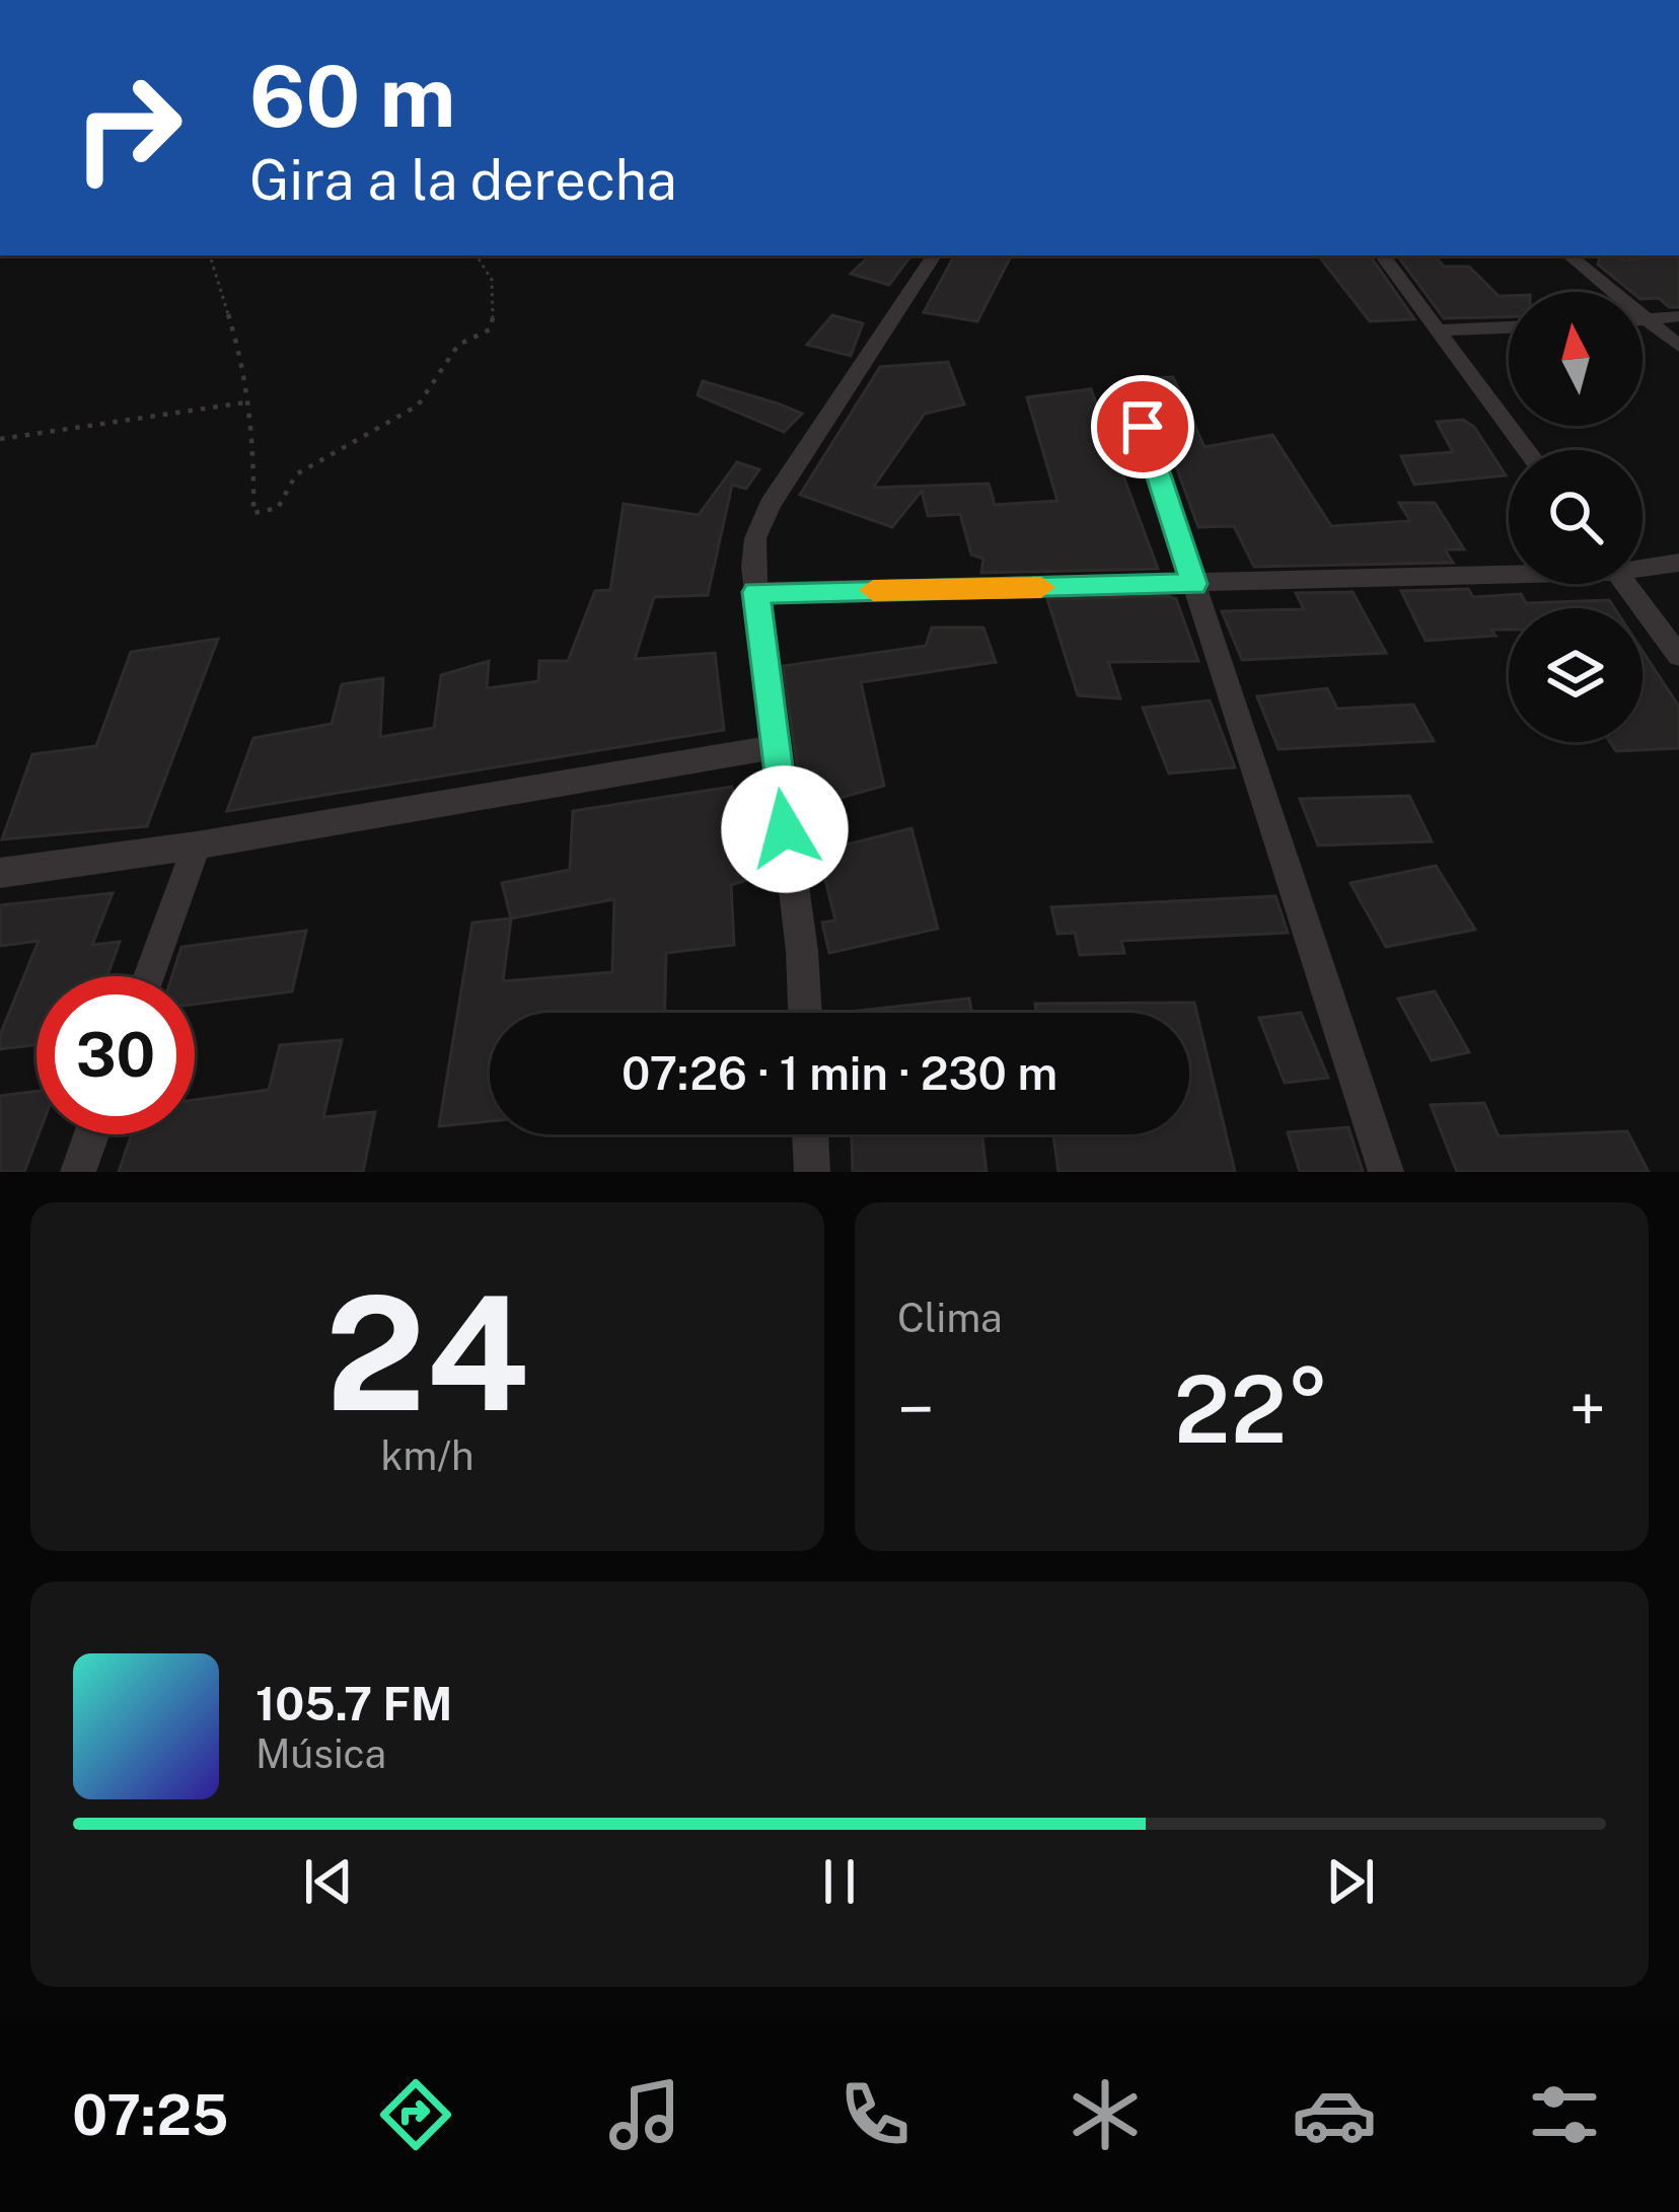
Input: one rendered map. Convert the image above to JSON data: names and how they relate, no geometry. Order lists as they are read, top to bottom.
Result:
{
  "north": "top",
  "page": {
    "turn": ["60 m", "Gira a la derecha"],
    "limit": "30",
    "trip": "07:26 · 1 min · 230 m",
    "tile": [
      ["24", "km/h"],
      "Clima"
    ],
    "heat": ["−", "22°", "+"],
    "song": ["105.7 FM", "Música"],
    "tabs": "07:25"
  }
}
